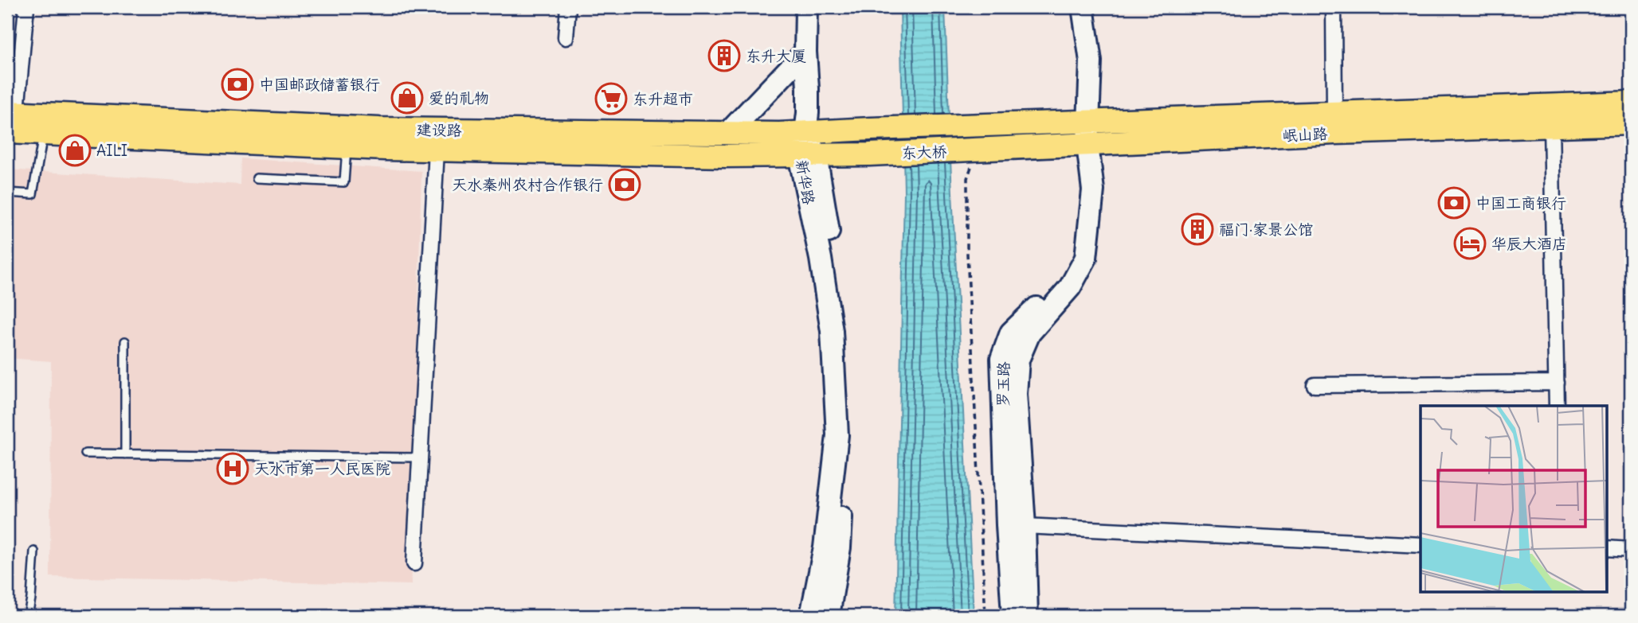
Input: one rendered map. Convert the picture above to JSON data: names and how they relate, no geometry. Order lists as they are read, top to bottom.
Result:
{
  "streets": {
    "main road": [
      "建设路",
      "岷山路",
      "东大桥",
      "新华路",
      "罗玉路"
    ]
  },
  "crossings": [
    ["建设路", "东大桥"],
    ["建设路", "新华路"],
    ["岷山路", "东大桥"],
    ["岷山路", "罗玉路"]
  ],
  "places": {
    "building": ["东升大厦", "福门·家景公馆"],
    "bank": ["中国邮政储蓄银行", "天水秦州农村合作银行", "中国工商银行"],
    "shop": ["爱的礼物", "AILI"],
    "supermarket": ["东升超市"],
    "hotel": ["华辰大酒店"],
    "hospital": ["天水市第一人民医院"]
  }
}
